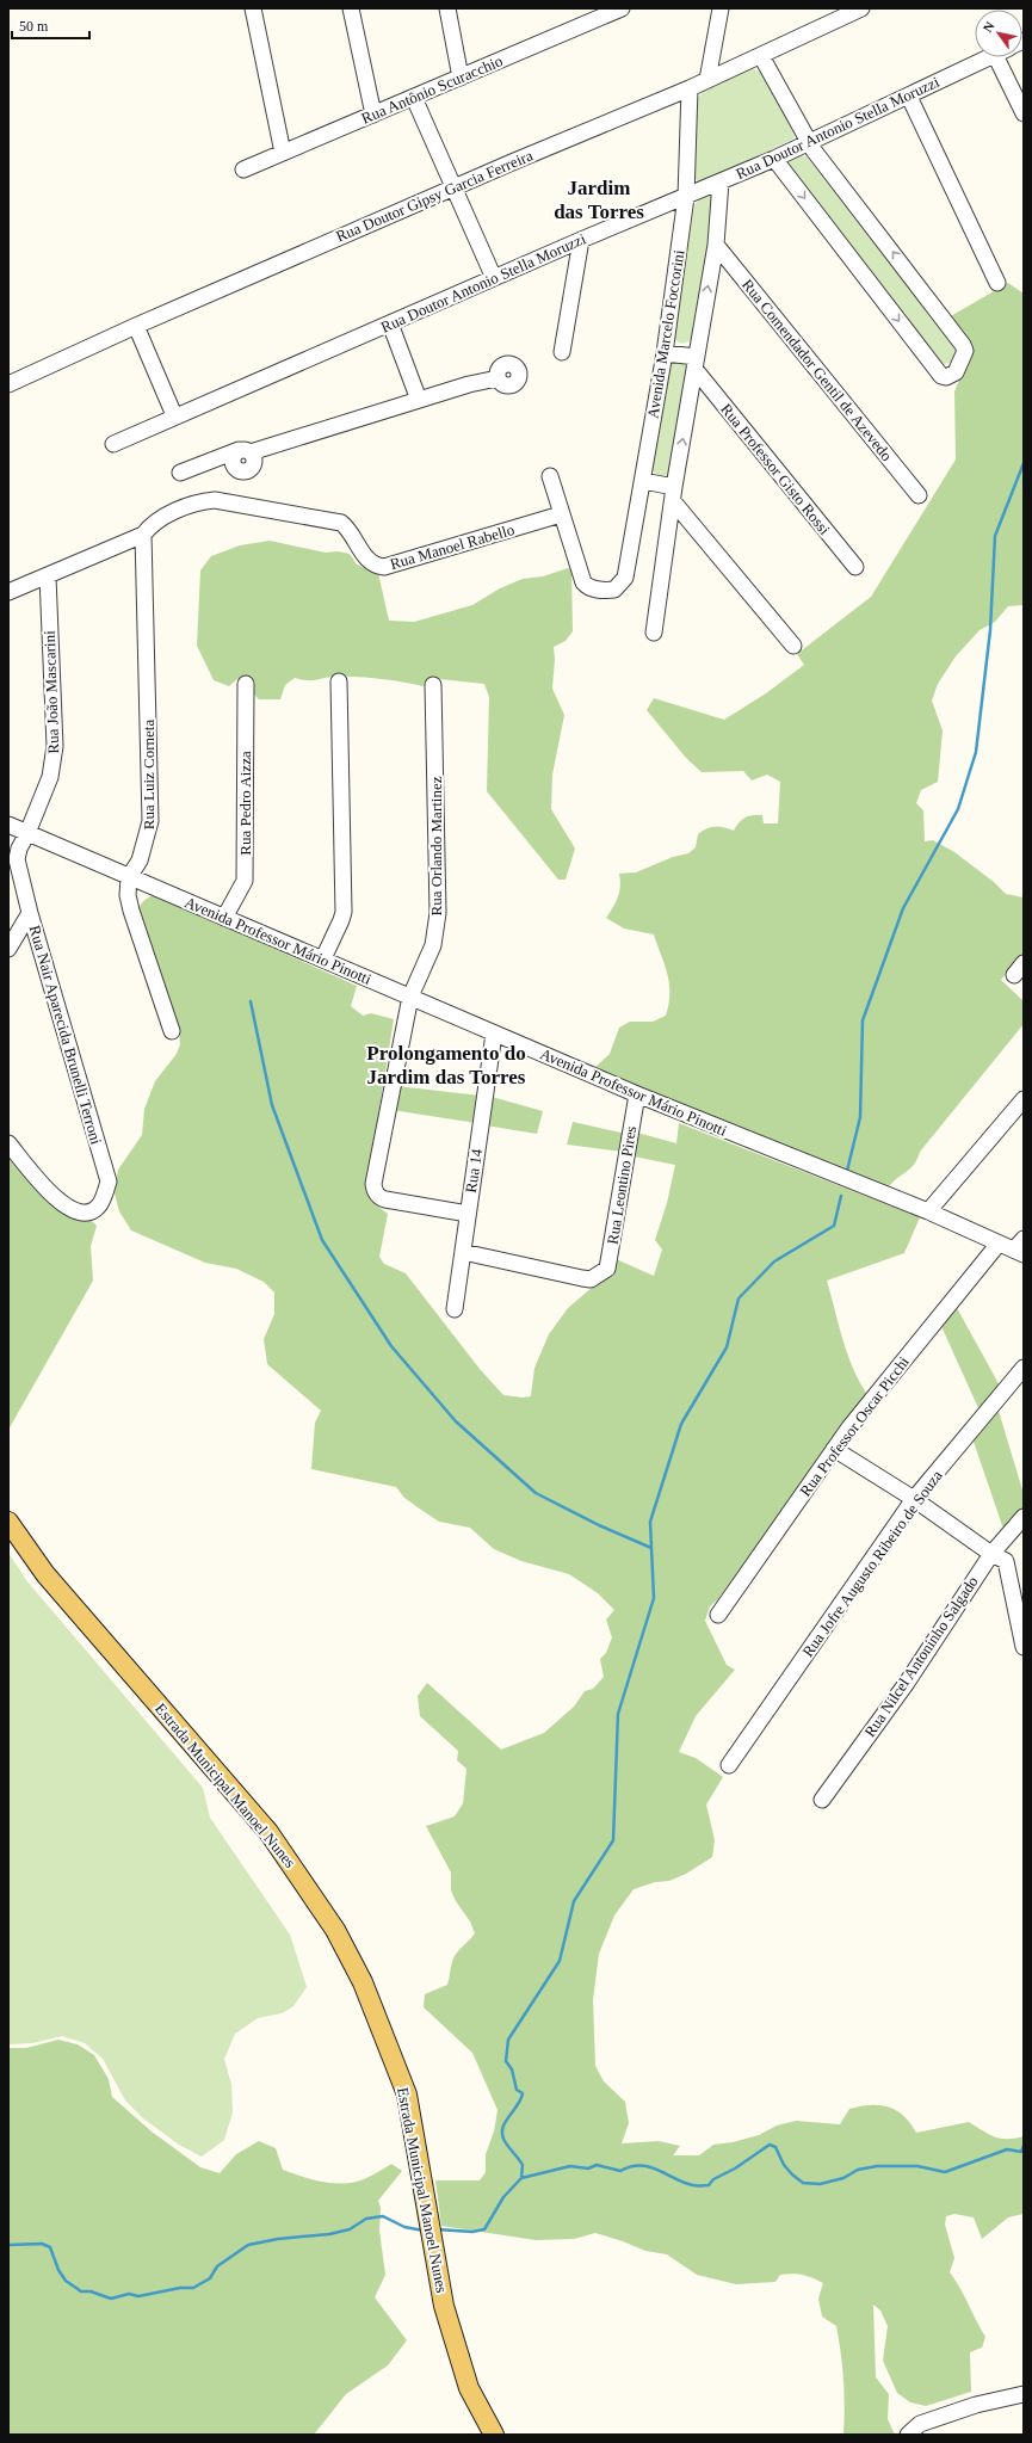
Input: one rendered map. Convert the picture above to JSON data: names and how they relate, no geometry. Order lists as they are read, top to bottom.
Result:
{
  "streets": {
    "main road": ["Estrada Municipal Manoel Nunes"],
    "street": [
      "Rua Antônio Scuracchio",
      "Rua Doutor Antonio Stella Moruzzi",
      "Rua Doutor Gipsy Garcia Ferreira",
      "Avenida Marcelo Foccorini",
      "Rua Comendador Gentil de Azevedo",
      "Rua Professor Gisto Rossi",
      "Rua Manoel Rabello",
      "Rua João Mascarini",
      "Rua Luiz Corneta",
      "Rua Pedro Aizza",
      "Rua Orlando Martinez",
      "Avenida Professor Mário Pinotti",
      "Rua Nair Aparecida Brunelli Terroni",
      "Rua 14",
      "Rua Leontino Pires",
      "Rua Professor Oscar Picchi",
      "Rua Jofre Augusto Ribeiro de Souza",
      "Rua Nilcel Antoninho Salgado"
    ]
  },
  "crossings": [
    ["Rua Doutor Antonio Stella Moruzzi", "Avenida Marcelo Foccorini"],
    ["Rua Doutor Gipsy Garcia Ferreira", "Avenida Marcelo Foccorini"],
    ["Avenida Marcelo Foccorini", "Rua Manoel Rabello"],
    ["Rua Manoel Rabello", "Rua Luiz Corneta"],
    ["Rua João Mascarini", "Avenida Professor Mário Pinotti"],
    ["Rua João Mascarini", "Rua Nair Aparecida Brunelli Terroni"],
    ["Rua Luiz Corneta", "Avenida Professor Mário Pinotti"],
    ["Rua Pedro Aizza", "Avenida Professor Mário Pinotti"],
    ["Rua Orlando Martinez", "Avenida Professor Mário Pinotti"],
    ["Rua Orlando Martinez", "Rua 14"],
    ["Avenida Professor Mário Pinotti", "Rua Nair Aparecida Brunelli Terroni"],
    ["Avenida Professor Mário Pinotti", "Rua 14"],
    ["Avenida Professor Mário Pinotti", "Rua Leontino Pires"],
    ["Avenida Professor Mário Pinotti", "Rua Professor Oscar Picchi"],
    ["Rua 14", "Rua Leontino Pires"]
  ],
  "districts": ["Jardim das Torres", "Prolongamento do Jardim das Torres"],
  "scale_bar": "50 m",
  "north": "top left"
}
